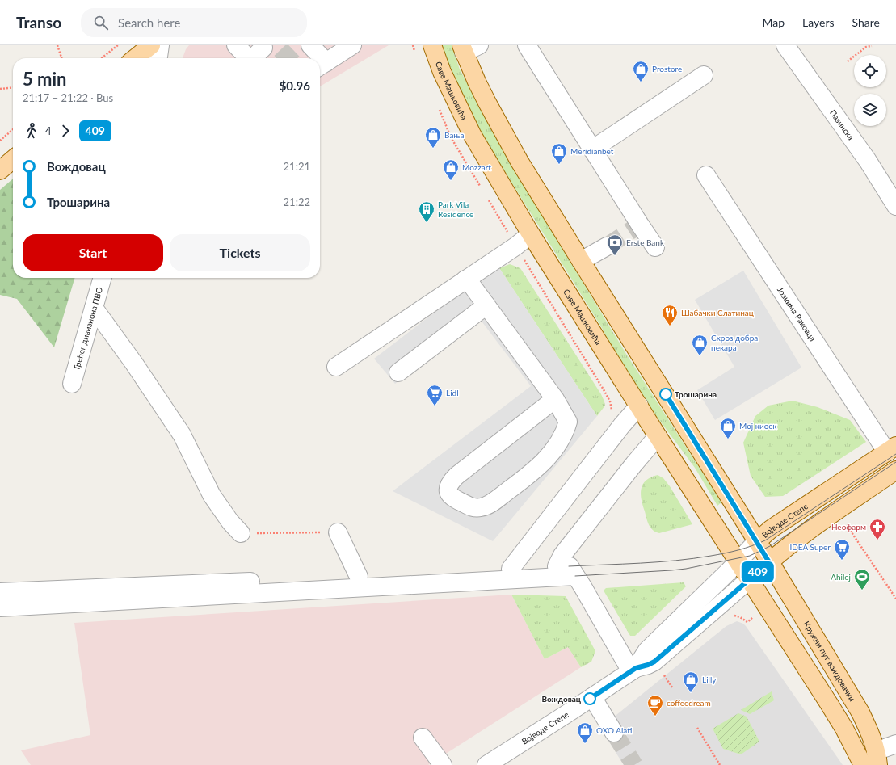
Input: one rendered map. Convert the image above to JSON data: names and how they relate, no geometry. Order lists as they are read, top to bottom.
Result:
{
  "streets": {
    "main road": ["Саве Машковића", "Војводе Степе", "Кружни пут вождовачки"],
    "street": ["Пазинска", "Јоакима Раковца", "Трећег дивизиона ПВО"]
  },
  "crossings": [
    ["Саве Машковића", "Војводе Степе"],
    ["Јоакима Раковца", "Војводе Степе"],
    ["Војводе Степе", "Кружни пут вождовачки"]
  ],
  "places": {
    "shop": [
      "Prostore",
      "Вања",
      "Meridianbet",
      "Mozzart",
      "Скроз добра пекара",
      "Мој киоск",
      "Lilly",
      "OXO Alati"
    ],
    "building": ["Park Vila Residence"],
    "bank": ["Erste Bank"],
    "restaurant": ["Шабачки Слатинац"],
    "other": ["Трошарина", "Вождовац"],
    "supermarket": ["Lidl", "IDEA Super"],
    "pharmacy": ["Неофарм"],
    "sports": ["Ahilej"],
    "cafe": ["coffeedream"]
  },
  "lines": ["bus line 409"],
  "page": {
    "header": "Transo",
    "search": "Search here",
    "nav": ["Map", "Layers", "Share"],
    "on_map": "409",
    "heading": ["5 min", "21:17 – 21:22 · Bus", "$0.96"],
    "legs": ["4", "409"],
    "list": [
      {
        "name": "Вождовац",
        "value": "21:21"
      },
      {
        "name": "Трошарина",
        "value": "21:22"
      }
    ],
    "buttons": ["Start", "Tickets"]
  }
}
